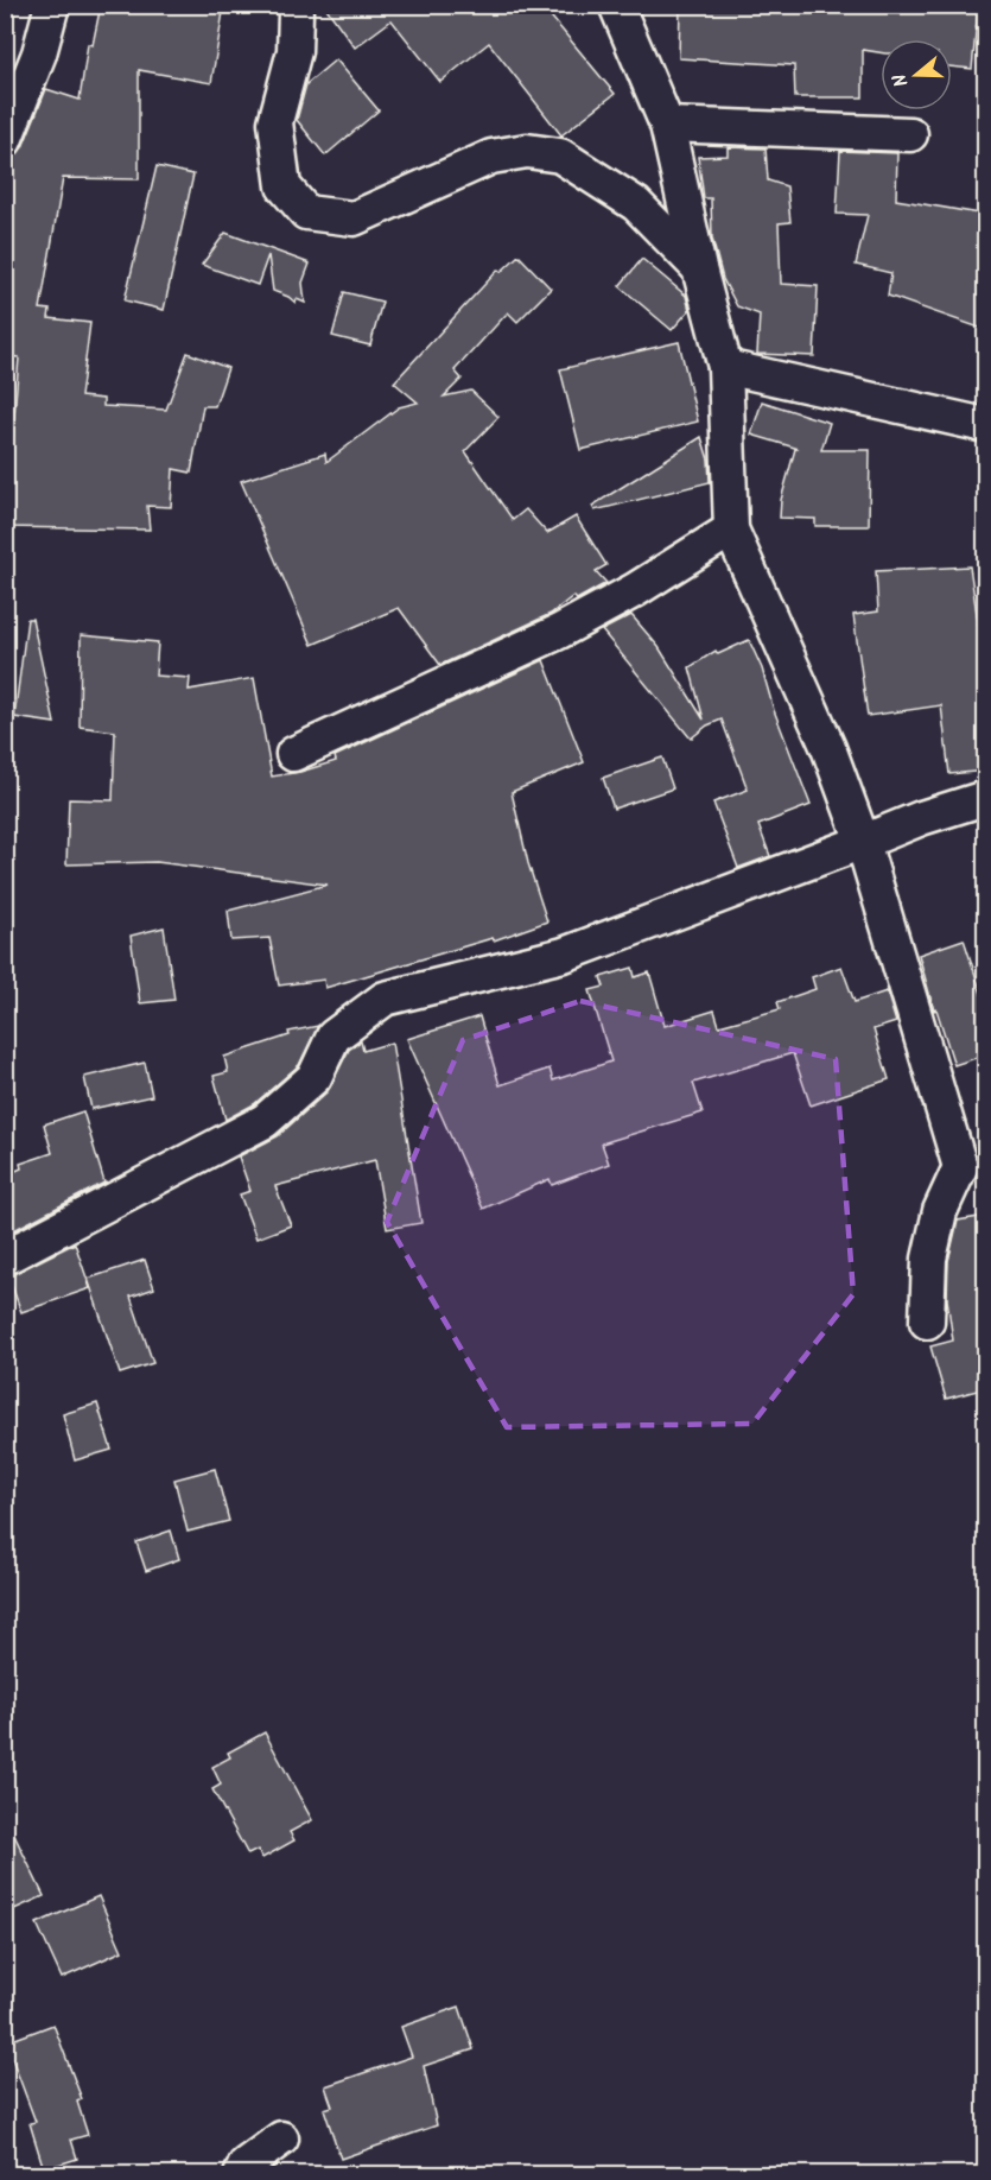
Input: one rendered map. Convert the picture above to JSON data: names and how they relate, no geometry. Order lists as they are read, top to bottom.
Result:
{
  "north": "left"
}
